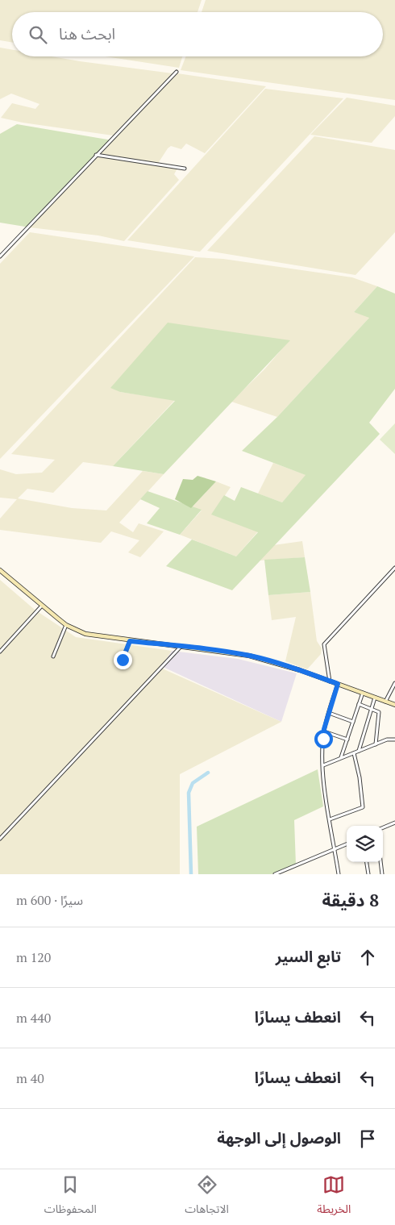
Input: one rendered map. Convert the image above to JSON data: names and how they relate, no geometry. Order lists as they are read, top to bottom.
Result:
{
  "page": {
    "search": "ابحث هنا",
    "heading": ["8 دقيقة", "سيرًا · 600 m"],
    "list": [
      ["تابع السير", "120 m"],
      ["انعطف يسارًا", "440 m"],
      ["انعطف يسارًا", "40 m"],
      "الوصول إلى الوجهة"
    ],
    "nav": ["الخريطة", "الاتجاهات", "المحفوظات"]
  }
}
